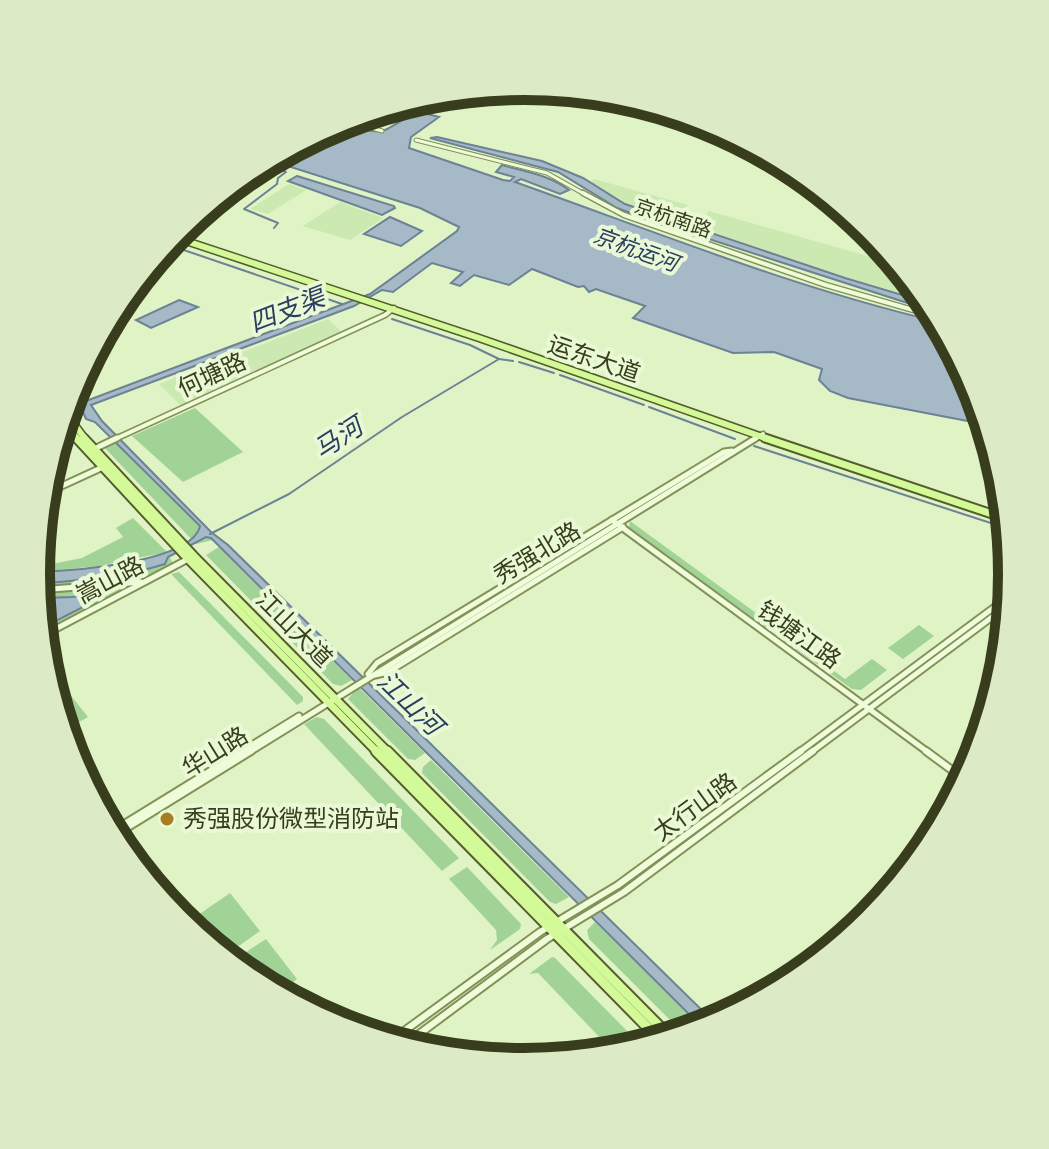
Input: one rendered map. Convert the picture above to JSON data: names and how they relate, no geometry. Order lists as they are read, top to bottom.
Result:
{
  "streets": {
    "main road": ["运东大道", "江山大道"],
    "street": [
      "京杭南路",
      "何塘路",
      "嵩山路",
      "钱塘江路",
      "华山路",
      "太行山路"
    ]
  },
  "crossings": [
    ["运东大道", "何塘路"],
    ["何塘路", "江山大道"],
    ["嵩山路", "江山大道"],
    ["江山大道", "华山路"],
    ["江山大道", "太行山路"],
    ["钱塘江路", "太行山路"]
  ],
  "water": [
    "京杭运河",
    "四支渠",
    "马河",
    "江山河"
  ],
  "places": ["秀强股份微型消防站"]
}
